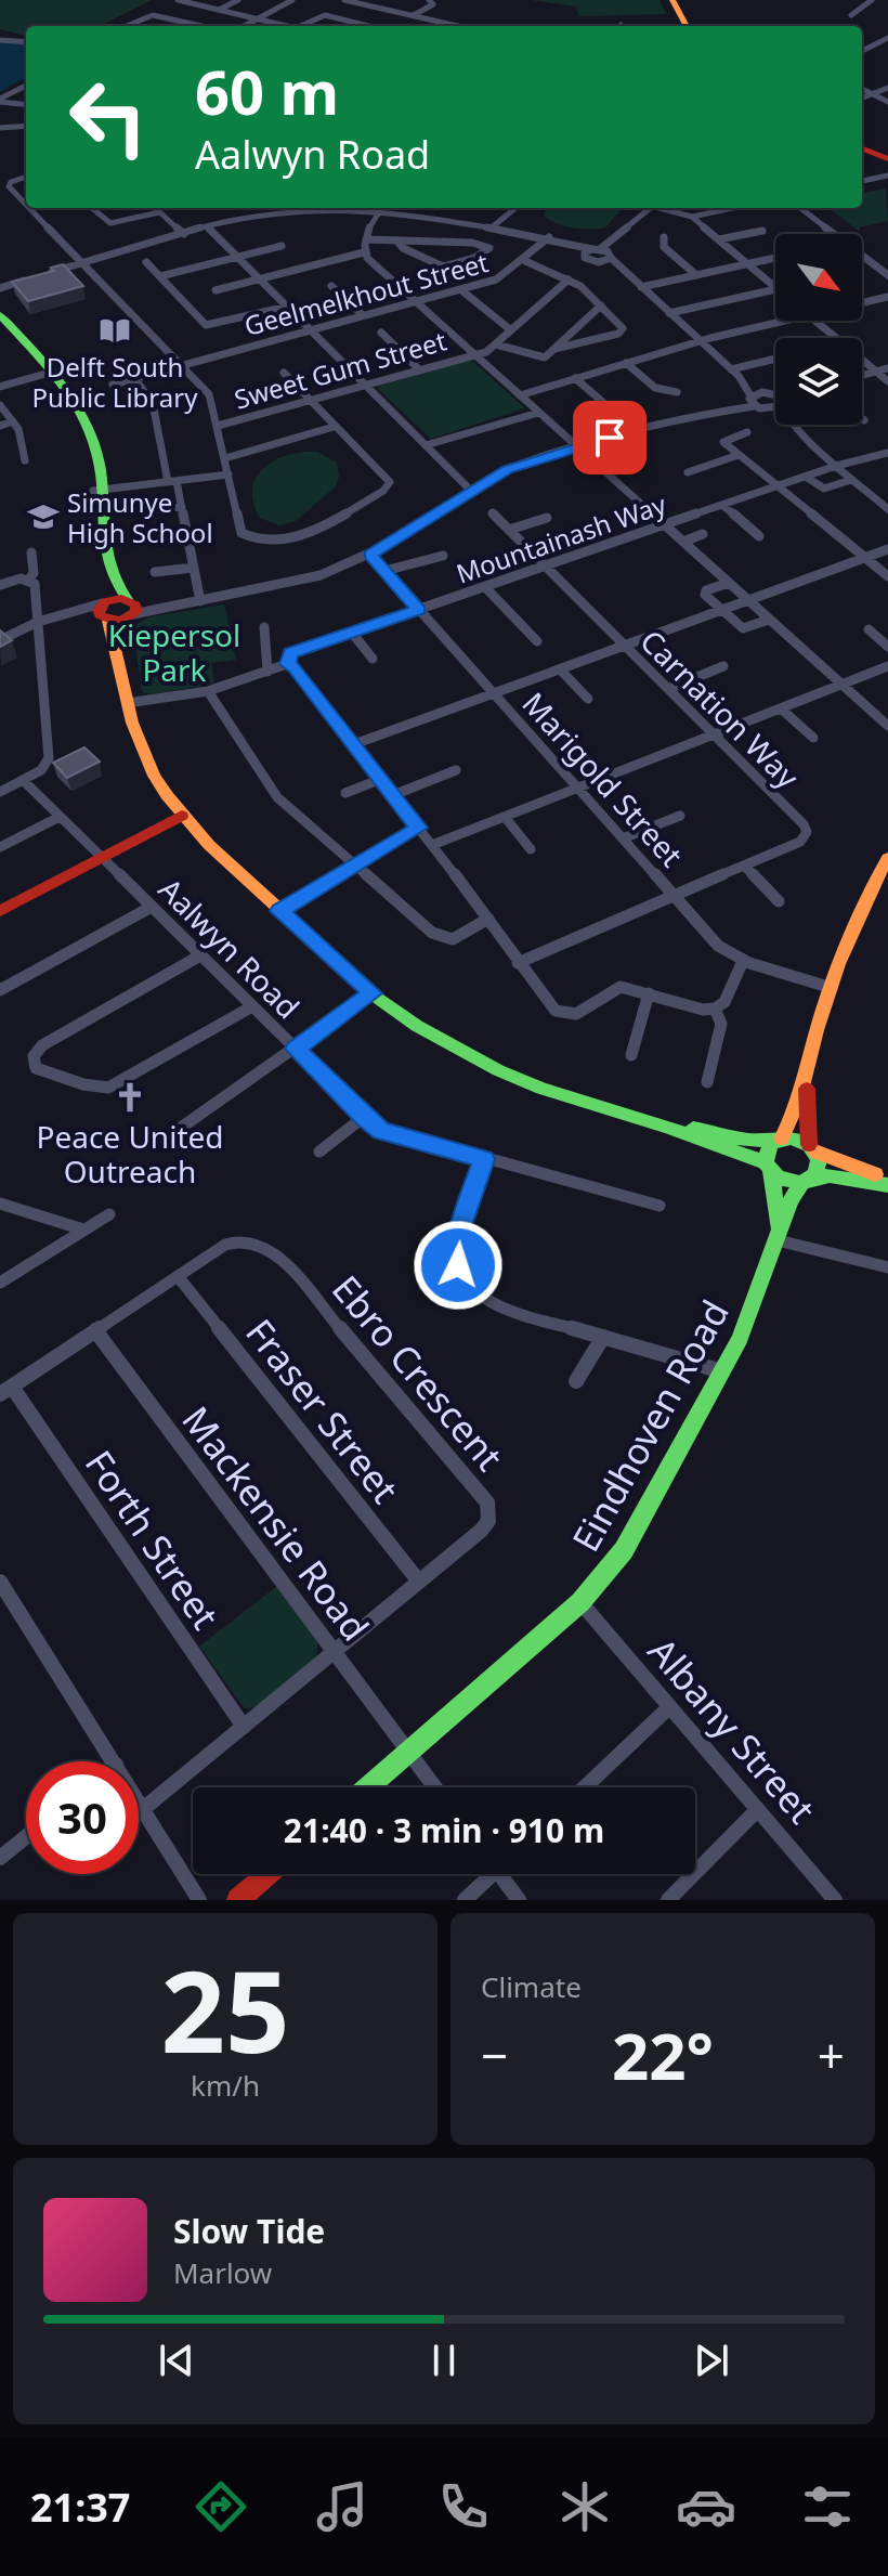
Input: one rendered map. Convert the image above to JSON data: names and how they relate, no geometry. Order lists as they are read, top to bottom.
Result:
{
  "streets": {
    "street": [
      "Geelmelkhout Street",
      "Sweet Gum Street",
      "Mountainash Way",
      "Carnation Way",
      "Marigold Street",
      "Aalwyn Road",
      "Ebro Crescent",
      "Fraser Street",
      "Eindhoven Road",
      "Mackensie Road",
      "Forth Street",
      "Albany Street"
    ]
  },
  "crossings": [
    ["Mountainash Way", "Carnation Way"],
    ["Mountainash Way", "Marigold Street"],
    ["Carnation Way", "Marigold Street"],
    ["Ebro Crescent", "Fraser Street"],
    ["Ebro Crescent", "Mackensie Road"],
    ["Ebro Crescent", "Forth Street"],
    ["Eindhoven Road", "Mackensie Road"],
    ["Eindhoven Road", "Albany Street"]
  ],
  "parks": ["Kiepersol Park"],
  "places": {
    "library": ["Delft South Public Library"],
    "school or university": ["Simunye High School"],
    "church": ["Peace United Outreach"]
  },
  "north": "bottom right",
  "page": {
    "turn": ["60 m", "Aalwyn Road"],
    "limit": "30",
    "trip": "21:40 · 3 min · 910 m",
    "tile": [
      ["25", "km/h"],
      "Climate"
    ],
    "heat": ["−", "22°", "+"],
    "song": ["Slow Tide", "Marlow"],
    "tabs": "21:37"
  }
}
